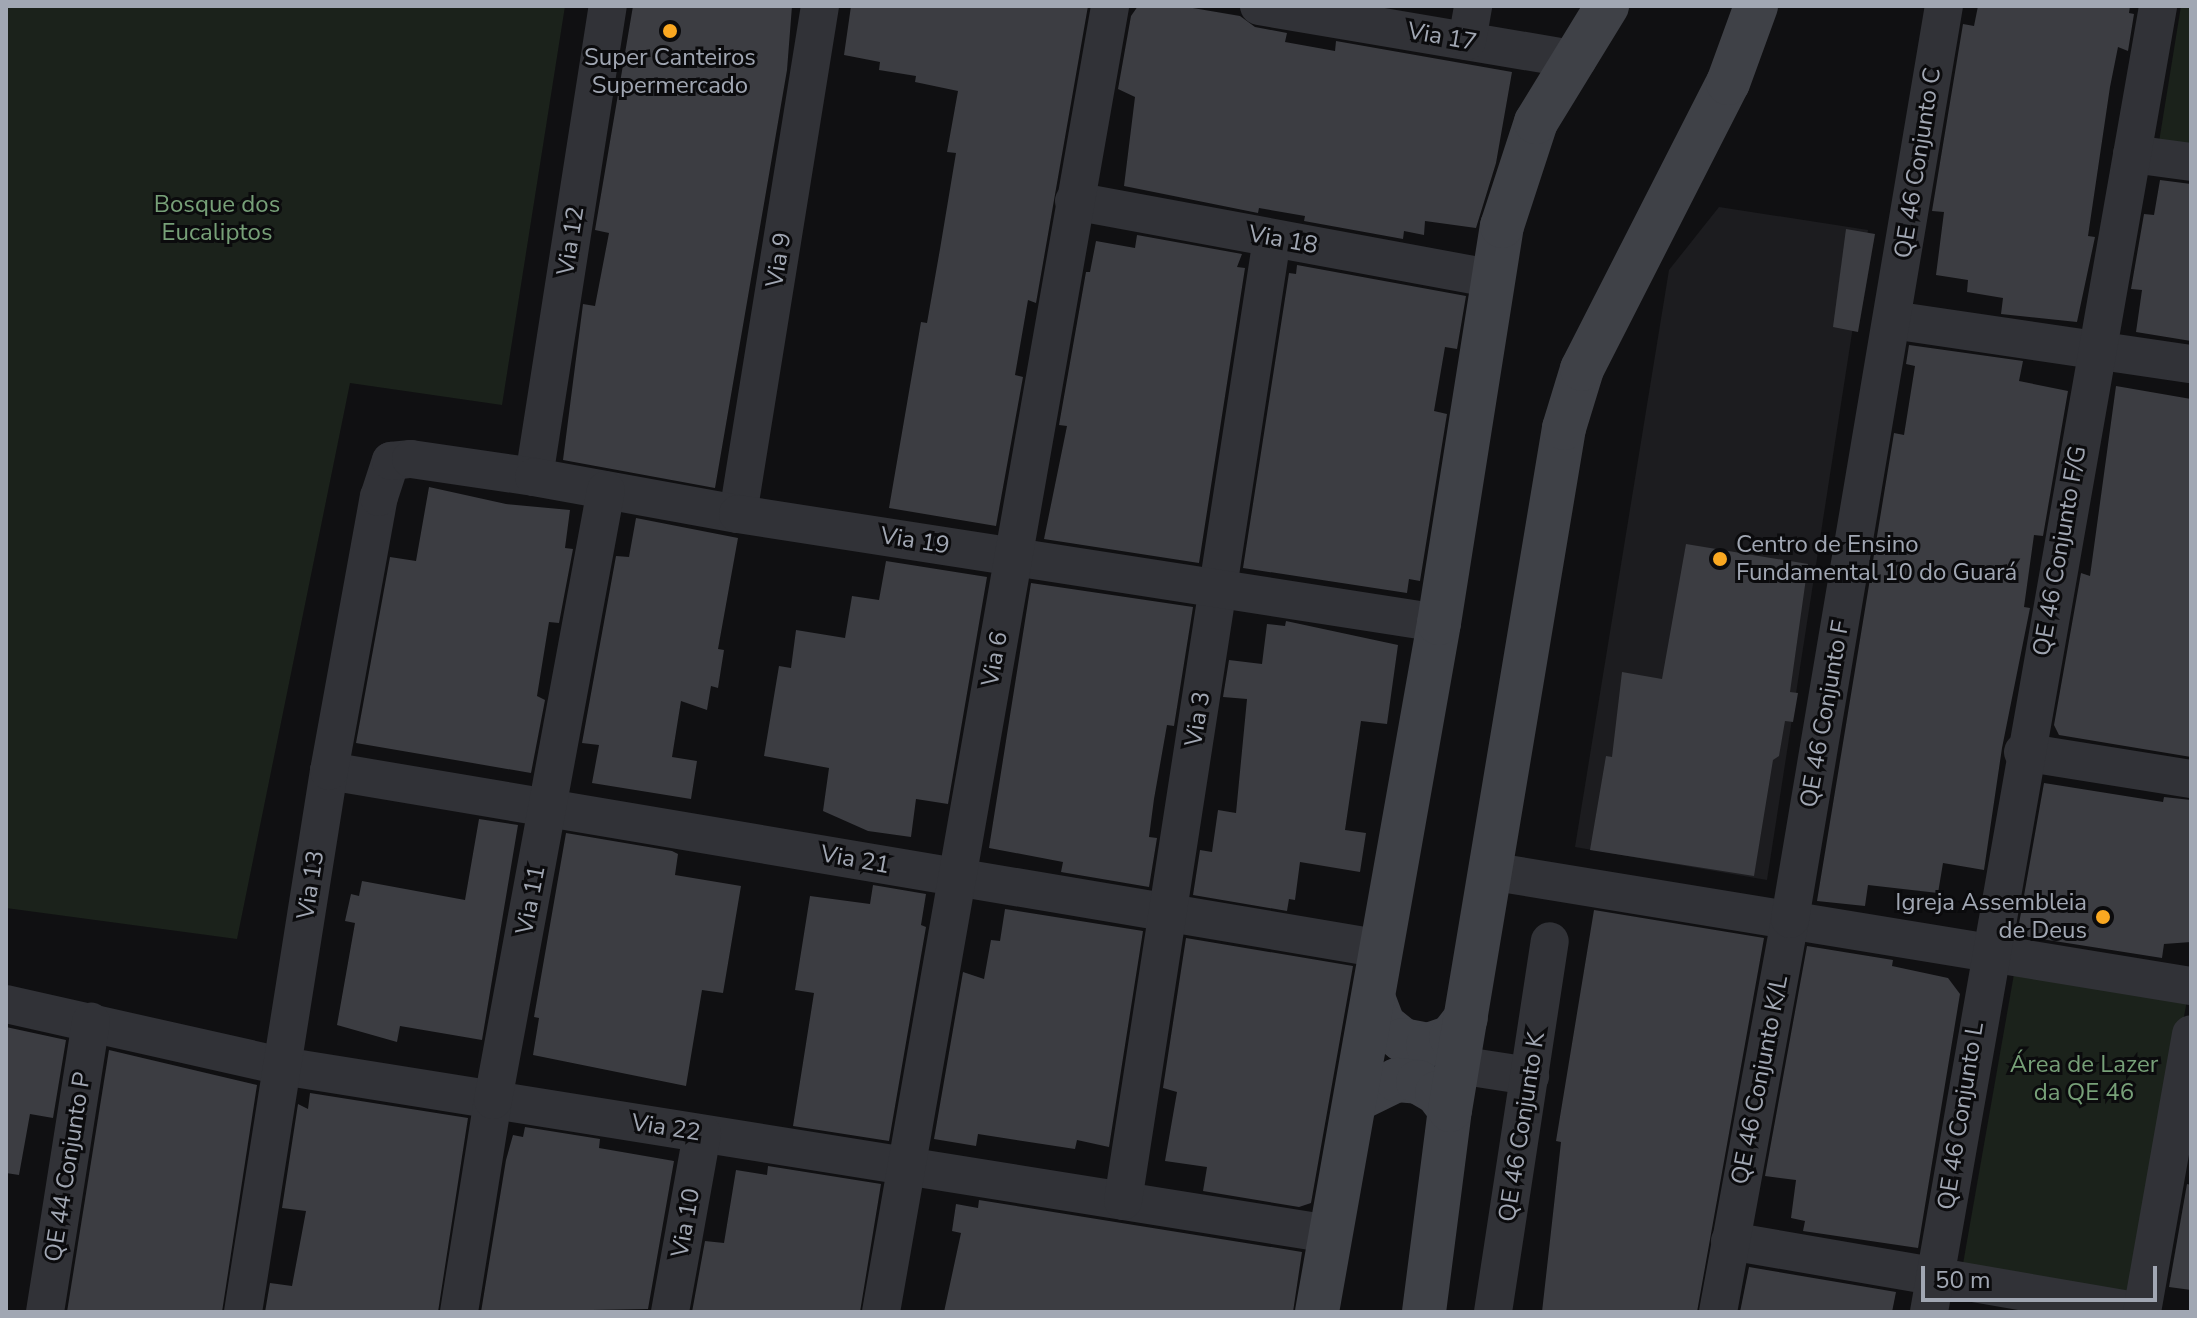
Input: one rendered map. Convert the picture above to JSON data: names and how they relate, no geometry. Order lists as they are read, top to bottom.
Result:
{
  "streets": {
    "street": [
      "Via 17",
      "QE 46 Conjunto C",
      "Via 18",
      "Via 12",
      "Via 9",
      "Via 19",
      "QE 46 Conjunto F/G",
      "Via 6",
      "QE 46 Conjunto F",
      "Via 3",
      "Via 21",
      "Via 13",
      "Via 11",
      "QE 46 Conjunto K/L",
      "QE 46 Conjunto L",
      "QE 46 Conjunto K",
      "Via 22",
      "QE 44 Conjunto P",
      "Via 10"
    ]
  },
  "crossings": [
    ["QE 46 Conjunto C", "QE 46 Conjunto F"],
    ["Via 18", "Via 6"],
    ["Via 18", "Via 3"],
    ["Via 12", "Via 19"],
    ["Via 9", "Via 19"],
    ["Via 19", "Via 6"],
    ["Via 19", "Via 3"],
    ["Via 19", "Via 13"],
    ["Via 19", "Via 11"],
    ["QE 46 Conjunto F/G", "QE 46 Conjunto L"],
    ["Via 6", "Via 21"],
    ["Via 6", "Via 22"],
    ["QE 46 Conjunto F", "QE 46 Conjunto K/L"],
    ["Via 3", "Via 21"],
    ["Via 3", "Via 22"],
    ["Via 21", "Via 13"],
    ["Via 21", "Via 11"],
    ["Via 13", "Via 22"],
    ["Via 11", "Via 22"],
    ["Via 22", "QE 44 Conjunto P"],
    ["Via 22", "Via 10"]
  ],
  "parks": ["Bosque dos Eucaliptos", "Área de Lazer da QE 46"],
  "places": ["Super Canteiros Supermercado", "Centro de Ensino Fundamental 10 do Guará", "Igreja Assembleia de Deus"],
  "scale_bar": "50 m"
}
